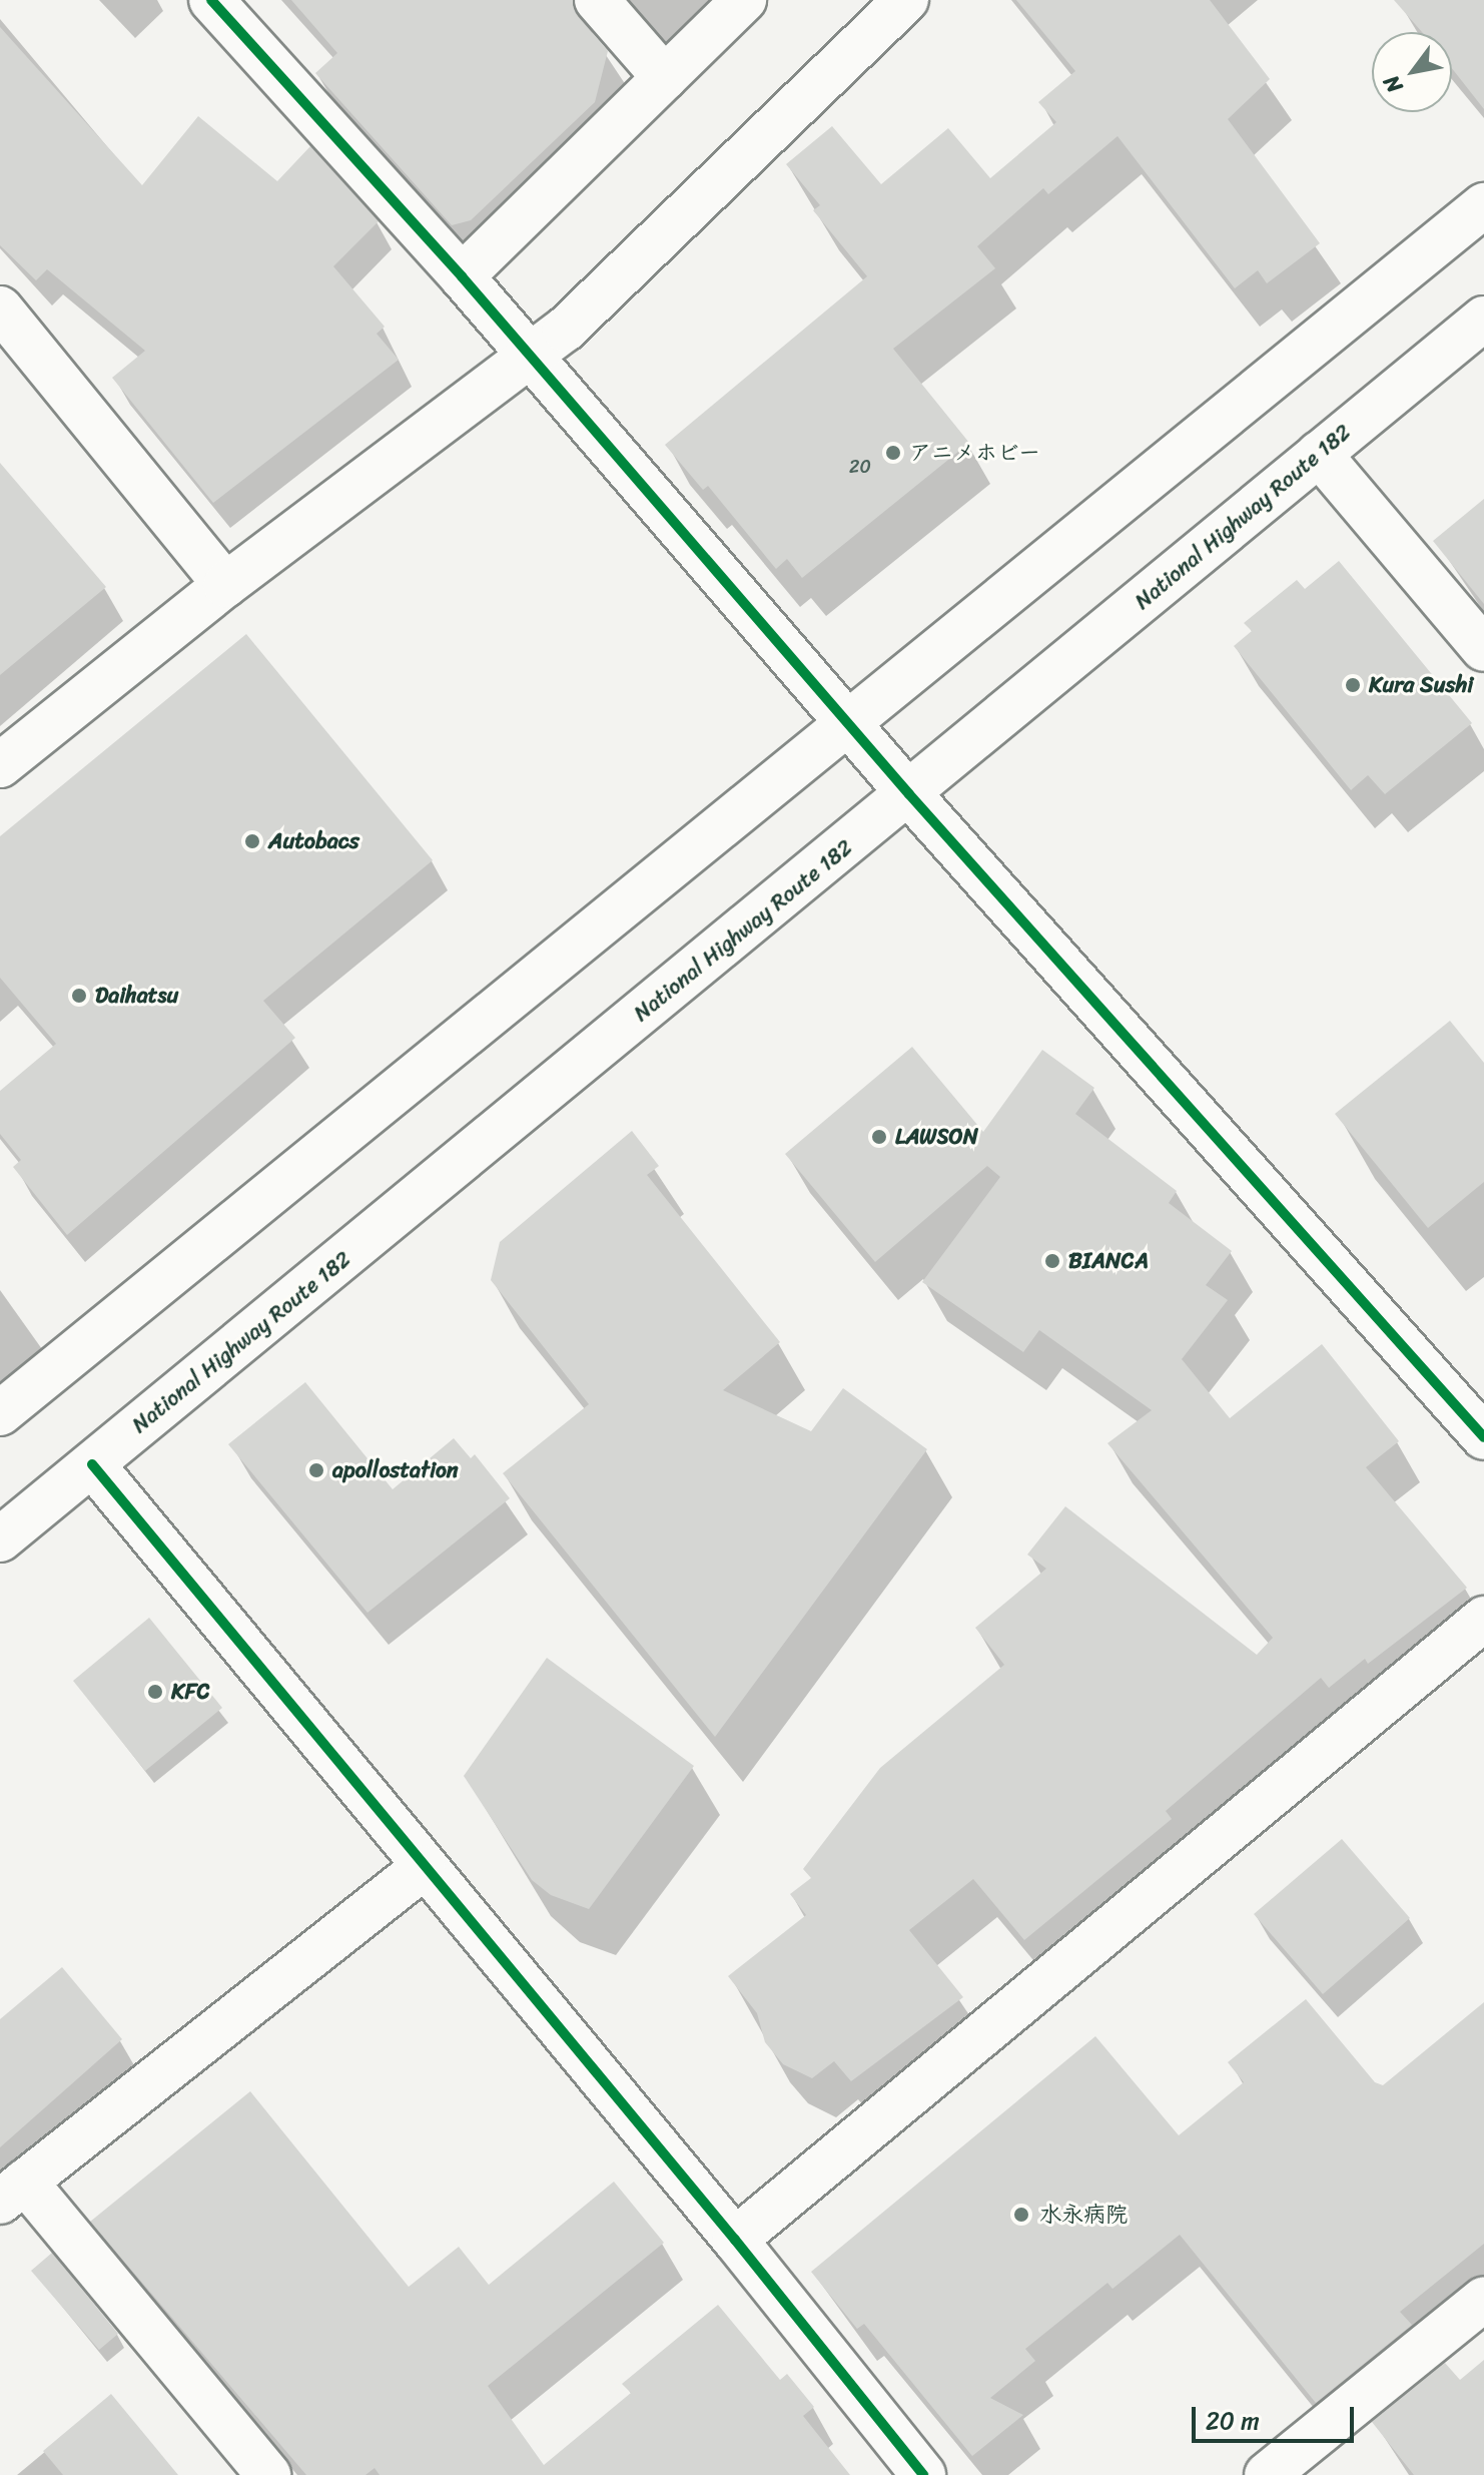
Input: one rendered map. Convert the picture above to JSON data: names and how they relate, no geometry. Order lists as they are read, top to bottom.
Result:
{
  "streets": {
    "main road": ["National Highway Route 182"]
  },
  "places": [
    "アニメホビー",
    "Kura Sushi",
    "Autobacs",
    "Daihatsu",
    "LAWSON",
    "BIANCA",
    "apollostation",
    "KFC",
    "水永病院"
  ],
  "house_numbers": ["20"],
  "scale_bar": "20 m",
  "north": "bottom left"
}
